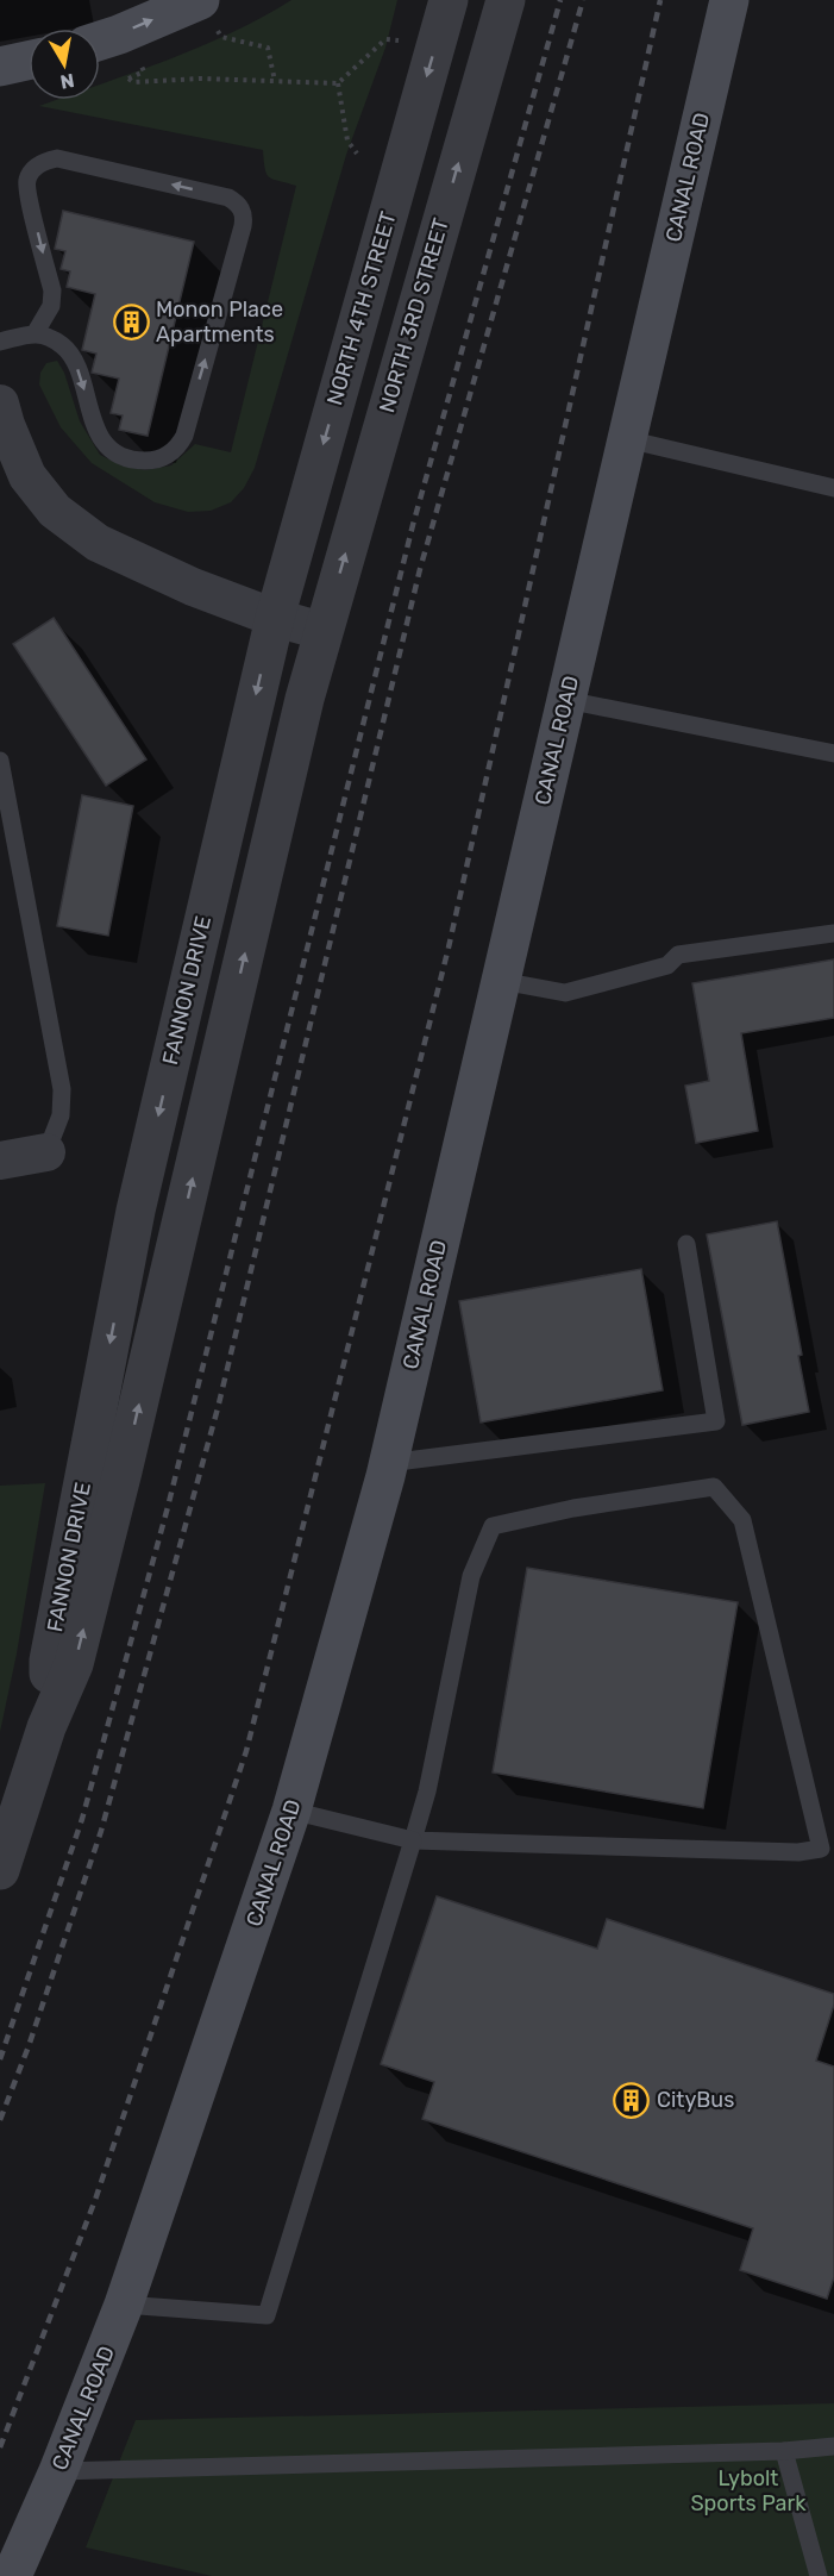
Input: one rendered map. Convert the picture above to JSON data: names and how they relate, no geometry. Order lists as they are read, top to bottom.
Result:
{
  "streets": {
    "main road": ["CANAL ROAD"],
    "street": ["NORTH 4TH STREET", "NORTH 3RD STREET", "FANNON DRIVE"]
  },
  "crossings": [
    ["NORTH 4TH STREET", "FANNON DRIVE"],
    ["NORTH 3RD STREET", "FANNON DRIVE"]
  ],
  "one_way": ["NORTH 4TH STREET", "NORTH 3RD STREET"],
  "parks": ["Lybolt Sports Park"],
  "places": {
    "building": ["Monon Place Apartments", "CityBus"]
  },
  "north": "bottom"
}
